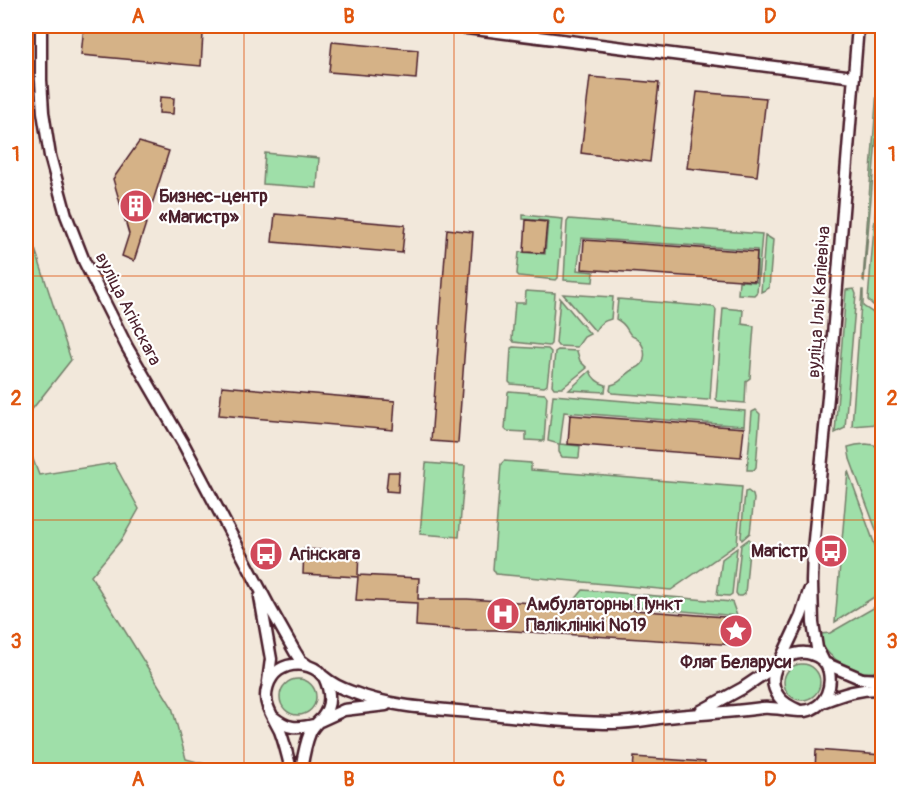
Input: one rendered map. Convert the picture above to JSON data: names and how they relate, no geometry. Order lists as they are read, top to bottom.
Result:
{
  "streets": {
    "street": ["вуліца Ільі Капіевіча", "вуліца Агінскага"]
  },
  "places": {
    "building": ["Бизнес-центр «Магистр»"],
    "bus stop": ["Магістр", "Агінскага"],
    "hospital": ["Амбулаторны Пункт Паліклінікі №19"],
    "place": ["Флаг Беларуси"]
  },
  "grid": {
    "columns": [
      "A",
      "B",
      "C",
      "D"
    ],
    "rows": ["1", "2", "3"]
  }
}
